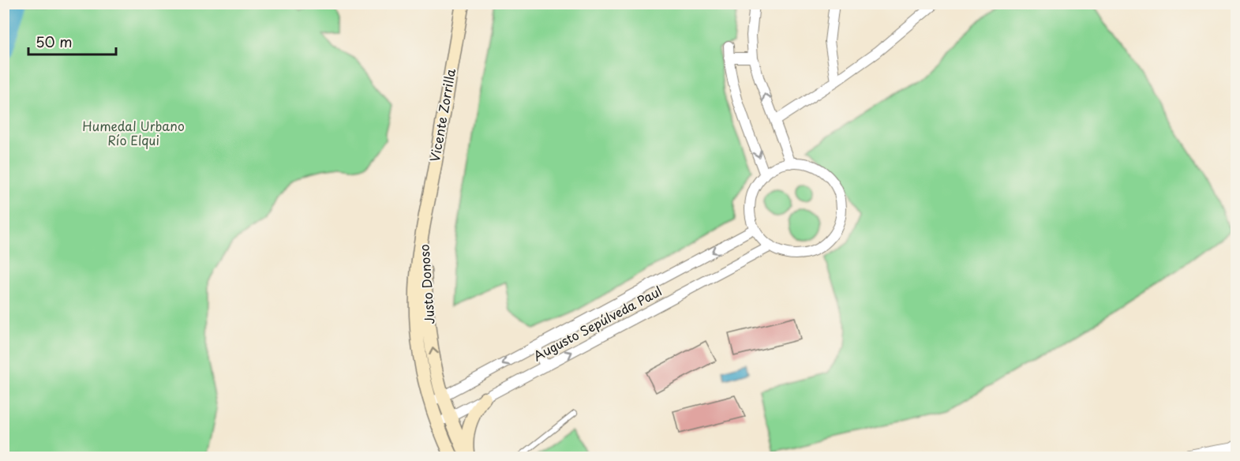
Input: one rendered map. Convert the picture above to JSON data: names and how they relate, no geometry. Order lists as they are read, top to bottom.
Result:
{
  "streets": {
    "main road": ["Vicente Zorrilla", "Justo Donoso"],
    "street": ["Augusto Sepúlveda Paul"]
  },
  "crossings": [
    ["Vicente Zorrilla", "Justo Donoso"],
    ["Justo Donoso", "Augusto Sepúlveda Paul"]
  ],
  "parks": ["Humedal Urbano Río Elqui"],
  "scale_bar": "50 m"
}
